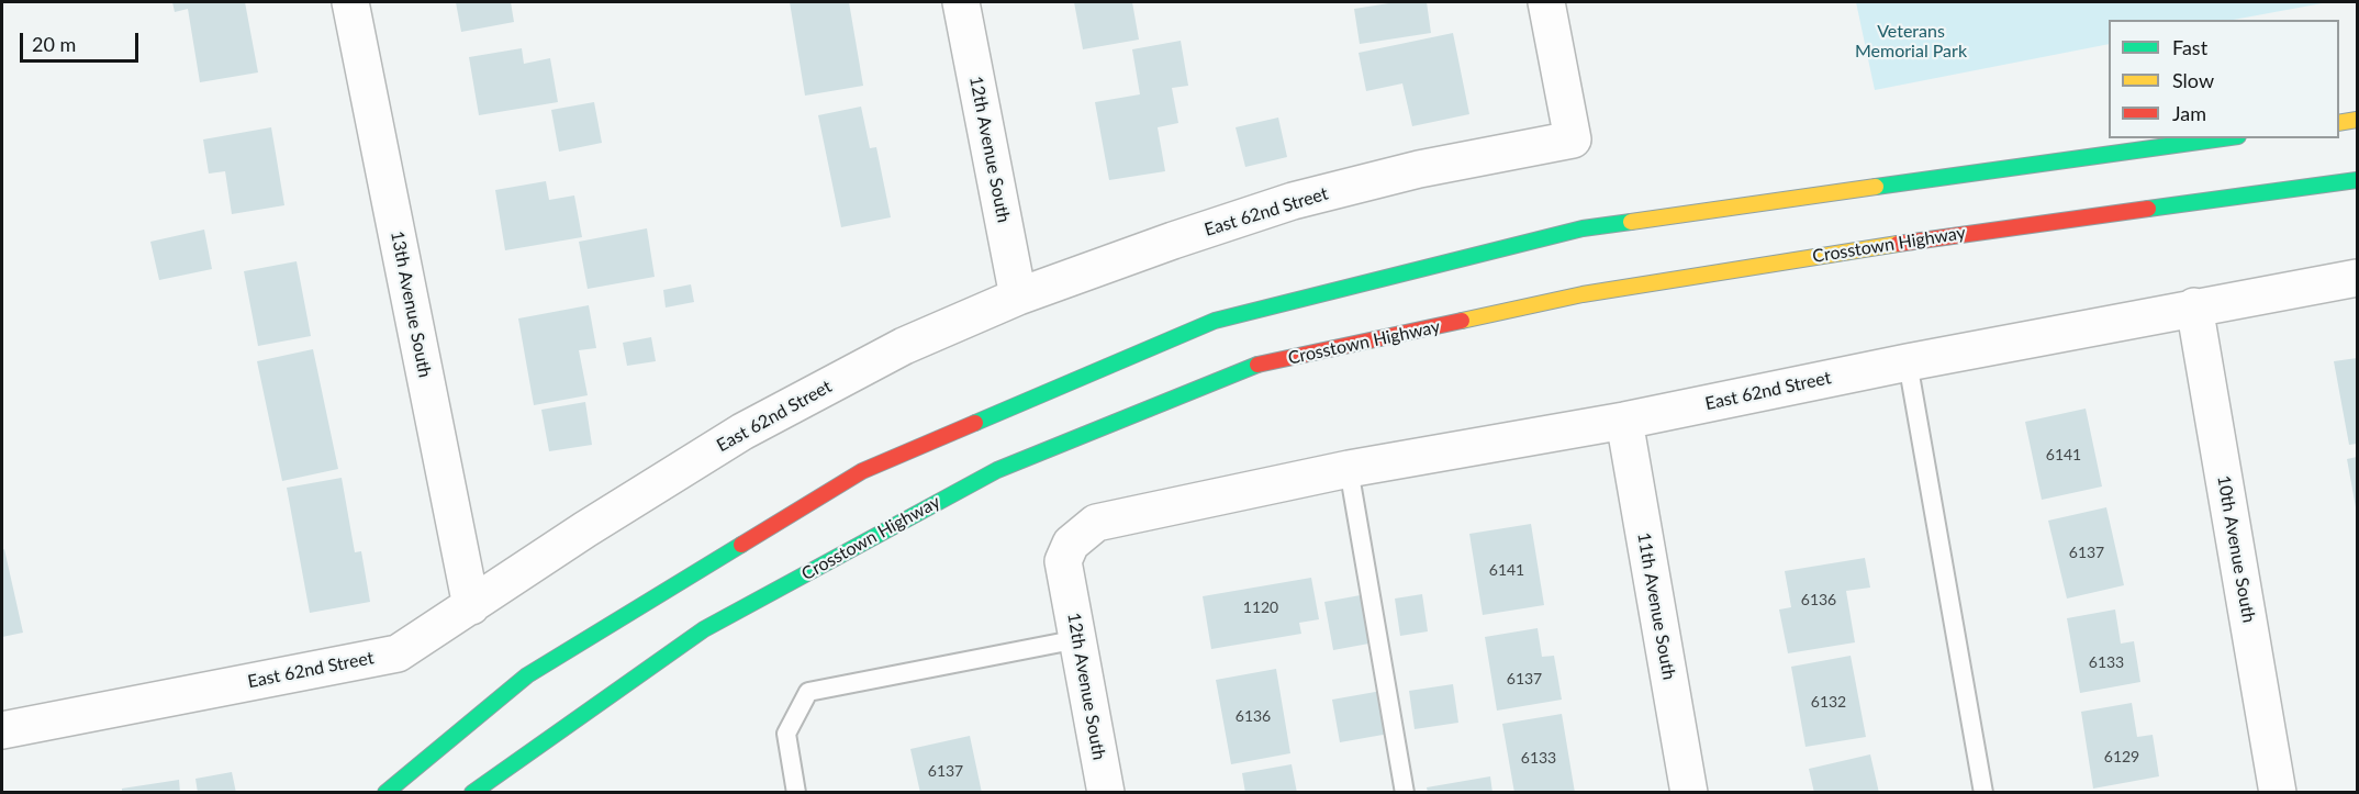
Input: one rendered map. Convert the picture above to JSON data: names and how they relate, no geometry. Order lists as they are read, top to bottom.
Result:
{
  "streets": {
    "highway": ["Crosstown Highway"],
    "street": [
      "12th Avenue South",
      "East 62nd Street",
      "13th Avenue South",
      "10th Avenue South",
      "11th Avenue South"
    ]
  },
  "crossings": [
    ["12th Avenue South", "East 62nd Street"],
    ["East 62nd Street", "13th Avenue South"],
    ["East 62nd Street", "10th Avenue South"],
    ["East 62nd Street", "11th Avenue South"]
  ],
  "parks": ["Veterans Memorial Park"],
  "house_numbers": [
    "6141",
    "6137",
    "6141",
    "6136",
    "1120",
    "6133",
    "6137",
    "6132",
    "6136",
    "6129",
    "6133",
    "6137"
  ],
  "legend": ["Fast", "Slow", "Jam"],
  "scale_bar": "20 m"
}
